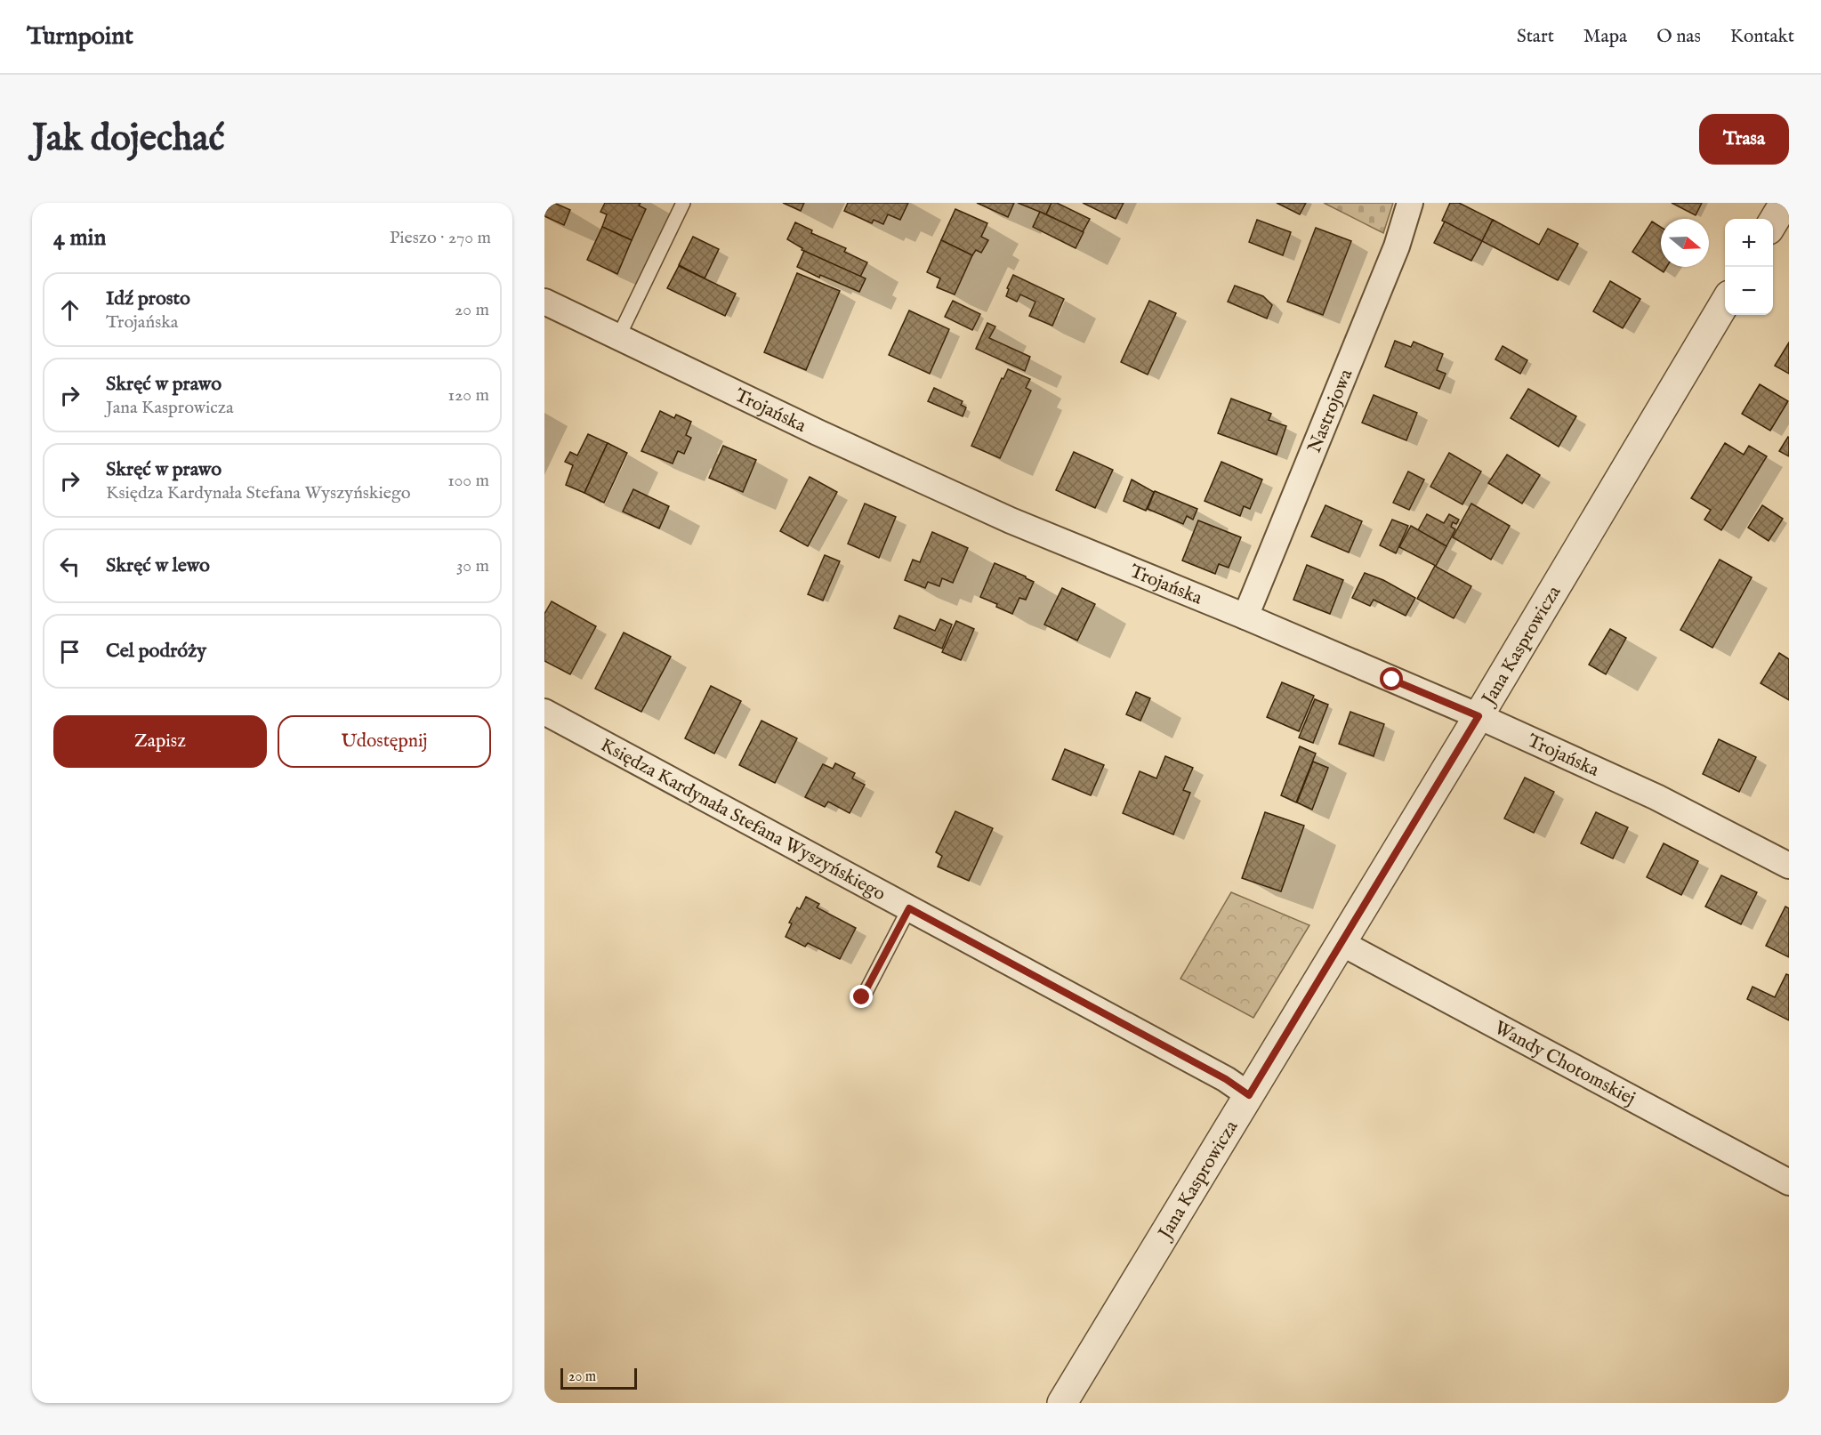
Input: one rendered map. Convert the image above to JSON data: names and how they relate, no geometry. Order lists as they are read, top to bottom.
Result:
{
  "streets": {
    "street": [
      "Trojańska",
      "Nastrojowa",
      "Jana Kasprowicza",
      "Księdza Kardynała Stefana Wyszyńskiego",
      "Wandy Chotomskiej"
    ]
  },
  "crossings": [
    ["Trojańska", "Nastrojowa"],
    ["Trojańska", "Jana Kasprowicza"],
    ["Jana Kasprowicza", "Księdza Kardynała Stefana Wyszyńskiego"],
    ["Jana Kasprowicza", "Wandy Chotomskiej"]
  ],
  "scale_bar": "20 m",
  "north": "right",
  "page": {
    "header": "Turnpoint",
    "nav": [
      "Start",
      "Mapa",
      "O nas",
      "Kontakt"
    ],
    "buttons": [
      "Trasa",
      ["Zapisz", "Udostępnij"]
    ],
    "title": "Jak dojechać",
    "heading": ["4 min", "Pieszo · 270 m"],
    "map_buttons": ["+", "−"],
    "list": [
      ["Idź prosto", "Trojańska", "20 m"],
      ["Skręć w prawo", "Jana Kasprowicza", "120 m"],
      ["Skręć w prawo", "Księdza Kardynała Stefana Wyszyńskiego", "100 m"],
      ["Skręć w lewo", "30 m"],
      "Cel podróży"
    ],
    "scale": "20 m"
  }
}
